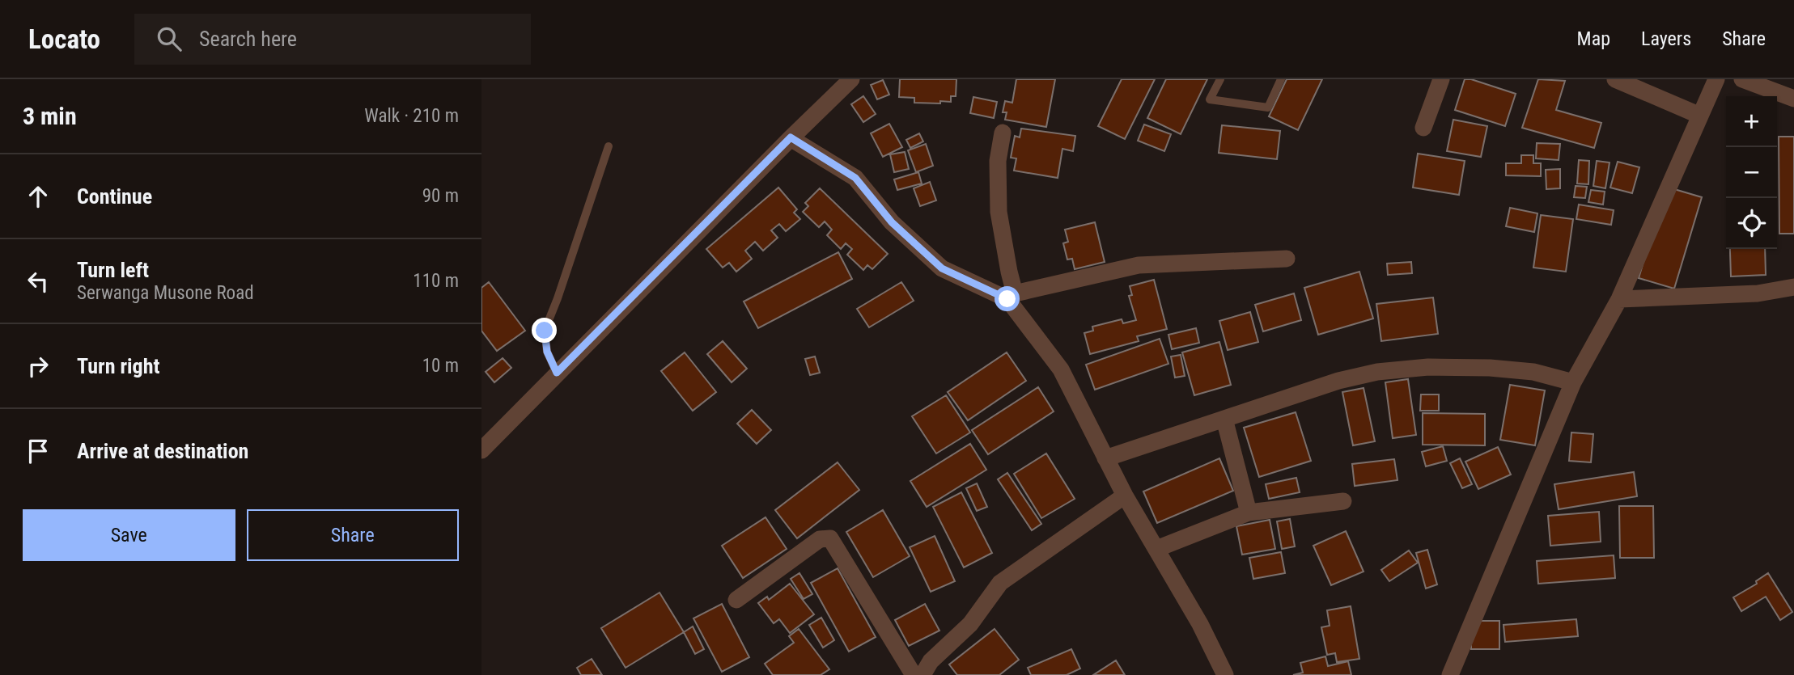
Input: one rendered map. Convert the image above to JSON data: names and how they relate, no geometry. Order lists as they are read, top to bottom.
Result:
{
  "page": {
    "header": "Locato",
    "search": "Search here",
    "nav": ["Map", "Layers", "Share"],
    "heading": ["3 min", "Walk · 210 m"],
    "map_buttons": ["+", "−"],
    "list": [
      ["Continue", "90 m"],
      ["Turn left", "Serwanga Musone Road", "110 m"],
      ["Turn right", "10 m"],
      "Arrive at destination"
    ],
    "buttons": ["Save", "Share"]
  }
}
